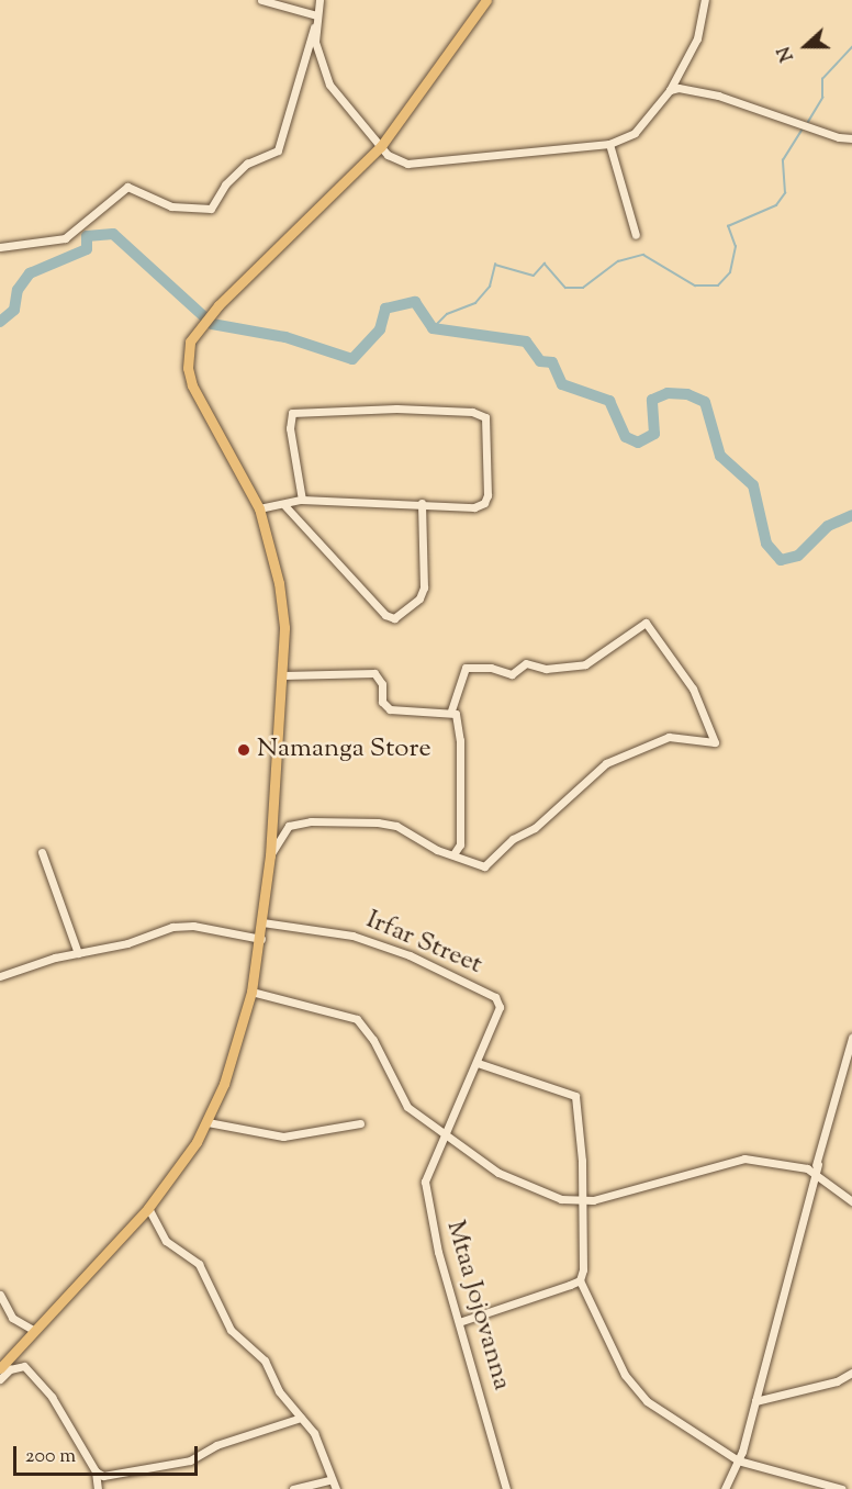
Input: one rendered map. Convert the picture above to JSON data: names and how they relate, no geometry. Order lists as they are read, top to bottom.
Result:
{
  "streets": {
    "street": ["Irfar Street", "Mtaa Jojovanna"]
  },
  "crossings": [
    ["Irfar Street", "Mtaa Jojovanna"]
  ],
  "places": ["Namanga Store"],
  "scale_bar": "200 m",
  "north": "left"
}
